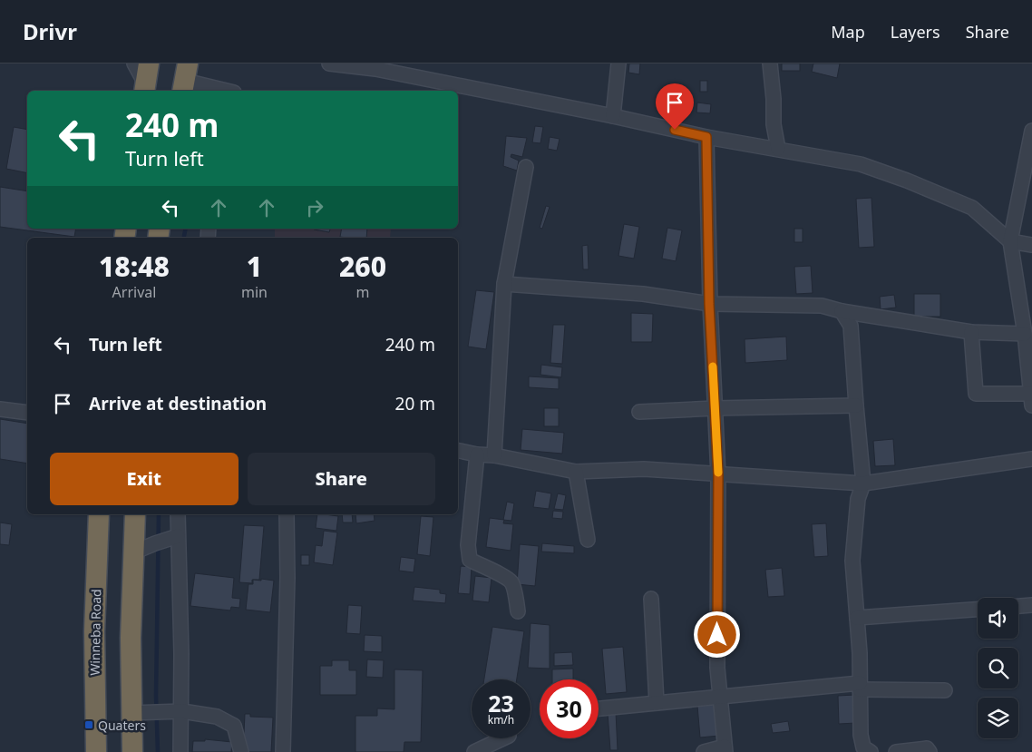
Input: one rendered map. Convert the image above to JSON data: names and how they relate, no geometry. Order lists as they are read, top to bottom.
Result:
{
  "streets": {
    "highway": ["Winneba Road"]
  },
  "places": {
    "transit": ["Quaters"]
  },
  "page": {
    "header": "Drivr",
    "nav": ["Map", "Layers", "Share"],
    "turn": ["240 m", "Turn left"],
    "eta": [
      "18:48",
      "Arrival",
      "1",
      "min",
      "260",
      "m"
    ],
    "list": [
      {
        "name": "Turn left",
        "value": "240 m"
      },
      {
        "name": "Arrive at destination",
        "value": "20 m"
      }
    ],
    "buttons": ["Exit", "Share"],
    "speed": "23 km/h",
    "limit": "30"
  }
}
